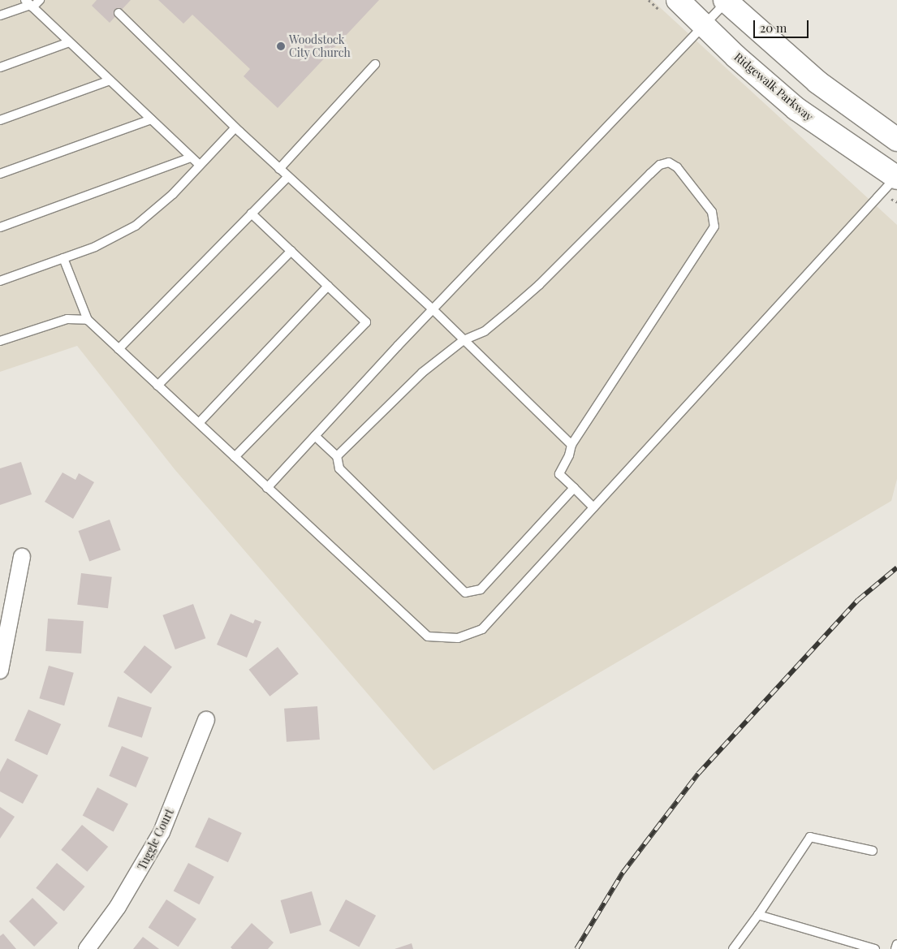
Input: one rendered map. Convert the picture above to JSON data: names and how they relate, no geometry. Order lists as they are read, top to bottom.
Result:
{
  "streets": {
    "main road": ["Ridgewalk Parkway"],
    "street": ["Tuggle Court"]
  },
  "places": ["Woodstock City Church"],
  "scale_bar": "20 m"
}
